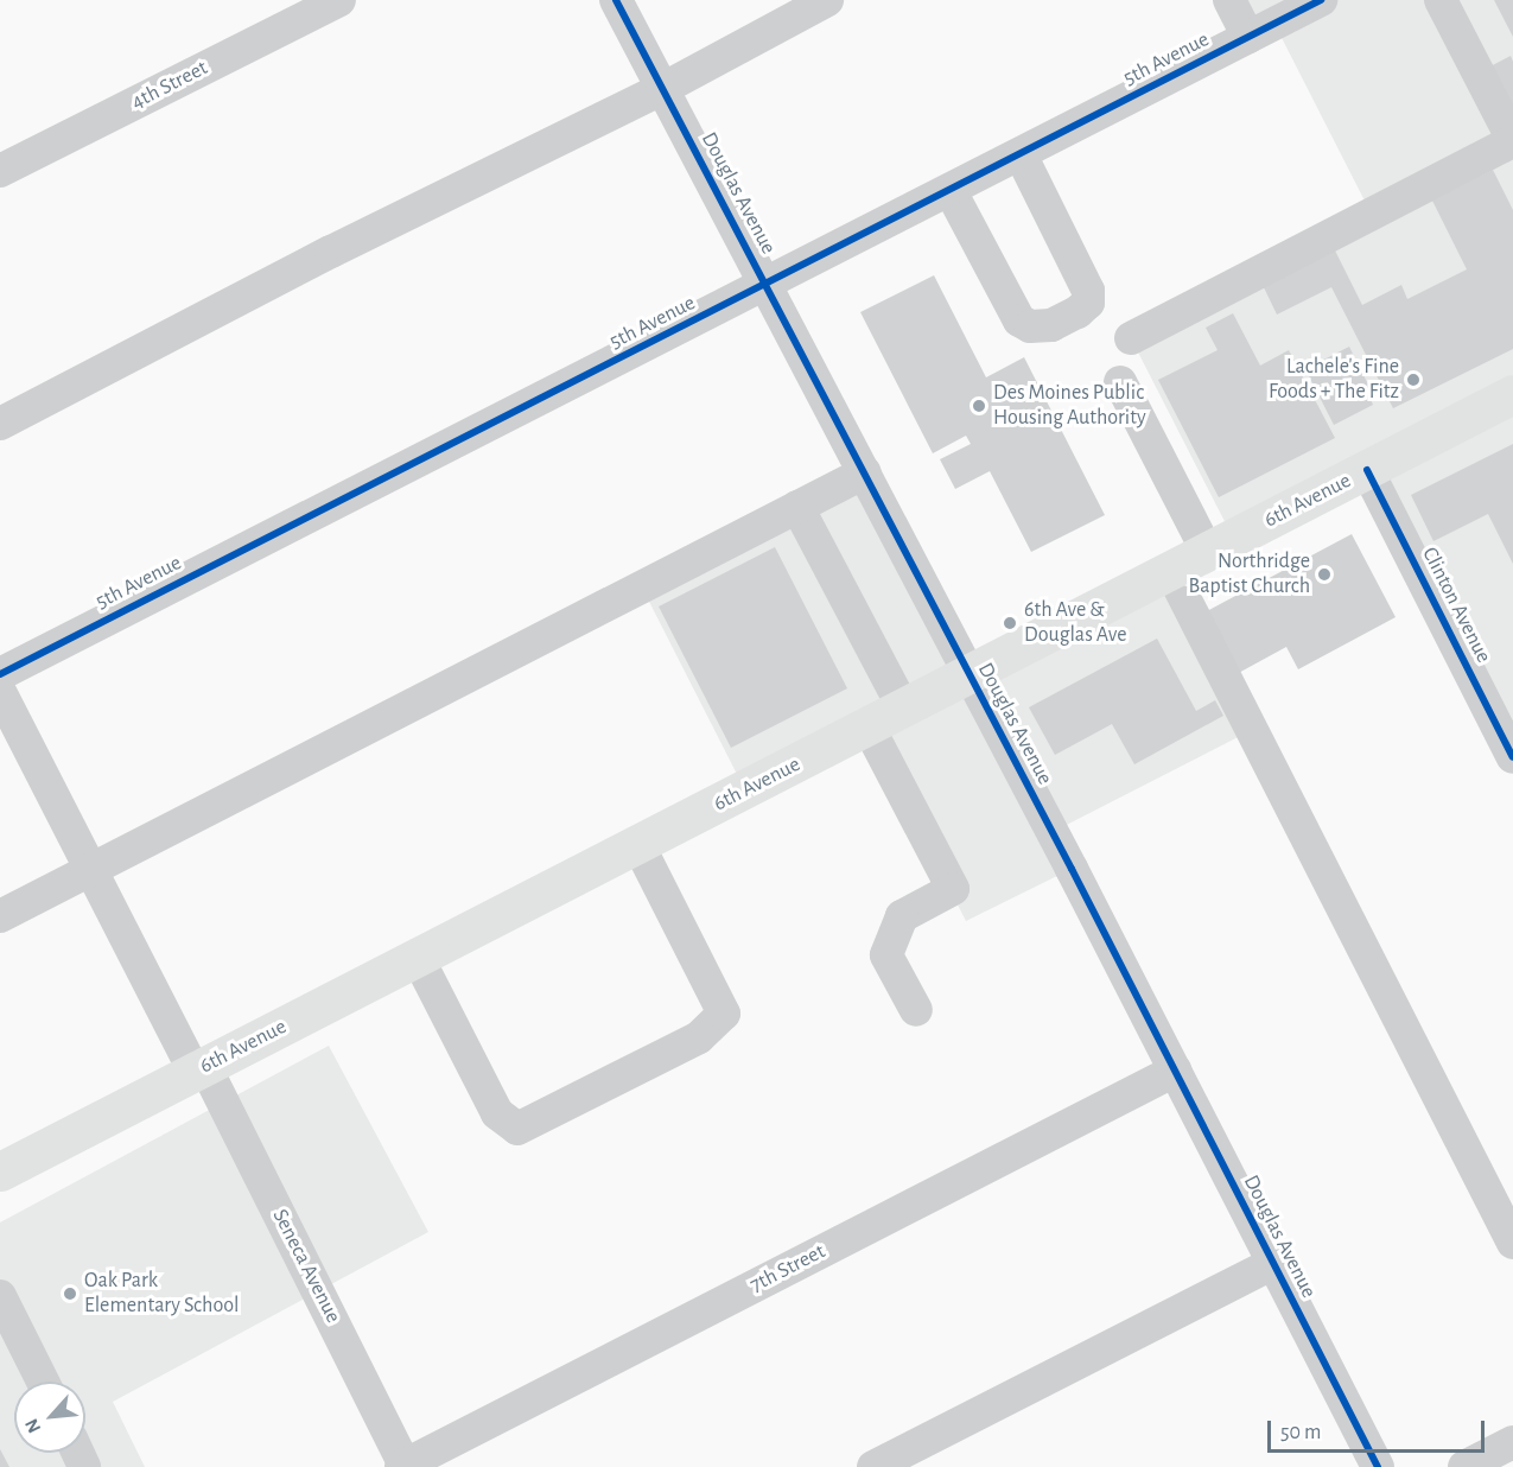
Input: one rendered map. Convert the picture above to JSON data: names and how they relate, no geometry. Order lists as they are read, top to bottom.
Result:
{
  "streets": {
    "main road": ["6th Avenue"],
    "street": [
      "5th Avenue",
      "4th Street",
      "Douglas Avenue",
      "Clinton Avenue",
      "Seneca Avenue",
      "7th Street"
    ]
  },
  "crossings": [
    ["5th Avenue", "Douglas Avenue"],
    ["Douglas Avenue", "6th Avenue"],
    ["Douglas Avenue", "7th Street"],
    ["6th Avenue", "Clinton Avenue"],
    ["6th Avenue", "Seneca Avenue"],
    ["Seneca Avenue", "7th Street"]
  ],
  "places": [
    "Lachele's Fine Foods + The Fitz",
    "Des Moines Public Housing Authority",
    "Northridge Baptist Church",
    "6th Ave & Douglas Ave",
    "Oak Park Elementary School"
  ],
  "scale_bar": "50 m",
  "north": "bottom left"
}
